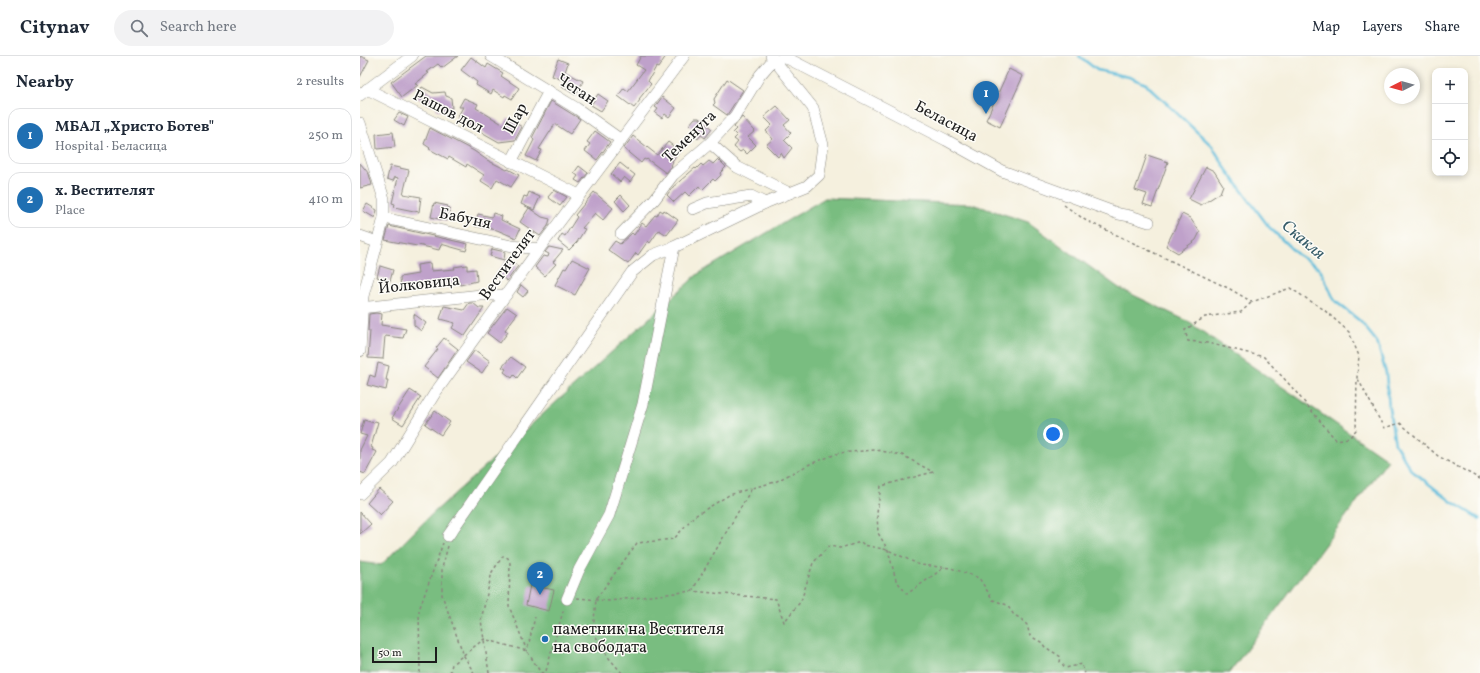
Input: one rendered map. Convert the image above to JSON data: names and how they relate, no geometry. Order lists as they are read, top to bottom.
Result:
{
  "streets": {
    "street": [
      "Чеган",
      "Рашов дол",
      "Шар",
      "Беласица",
      "Теменуга",
      "Бабуня",
      "Вестителят",
      "Йолковица"
    ]
  },
  "crossings": [
    ["Чеган", "Шар"],
    ["Чеган", "Вестителят"],
    ["Рашов дол", "Шар"],
    ["Рашов дол", "Вестителят"],
    ["Беласица", "Теменуга"],
    ["Бабуня", "Вестителят"],
    ["Вестителят", "Йолковица"]
  ],
  "water": ["Скакля"],
  "places": ["паметник на Вестителя на свободата"],
  "scale_bar": "50 m",
  "north": "left",
  "page": {
    "header": "Citynav",
    "search": "Search here",
    "nav": ["Map", "Layers", "Share"],
    "heading": ["Nearby", "2 results"],
    "map_buttons": ["+", "−"],
    "pins": ["1", "2"],
    "list": [
      {
        "mark": "1",
        "name": "МБАЛ „Христо Ботев\"",
        "note": "Hospital · Беласица",
        "value": "250 m"
      },
      {
        "mark": "2",
        "name": "х. Вестителят",
        "note": "Place",
        "value": "410 m"
      }
    ],
    "scale": "50 m"
  }
}
